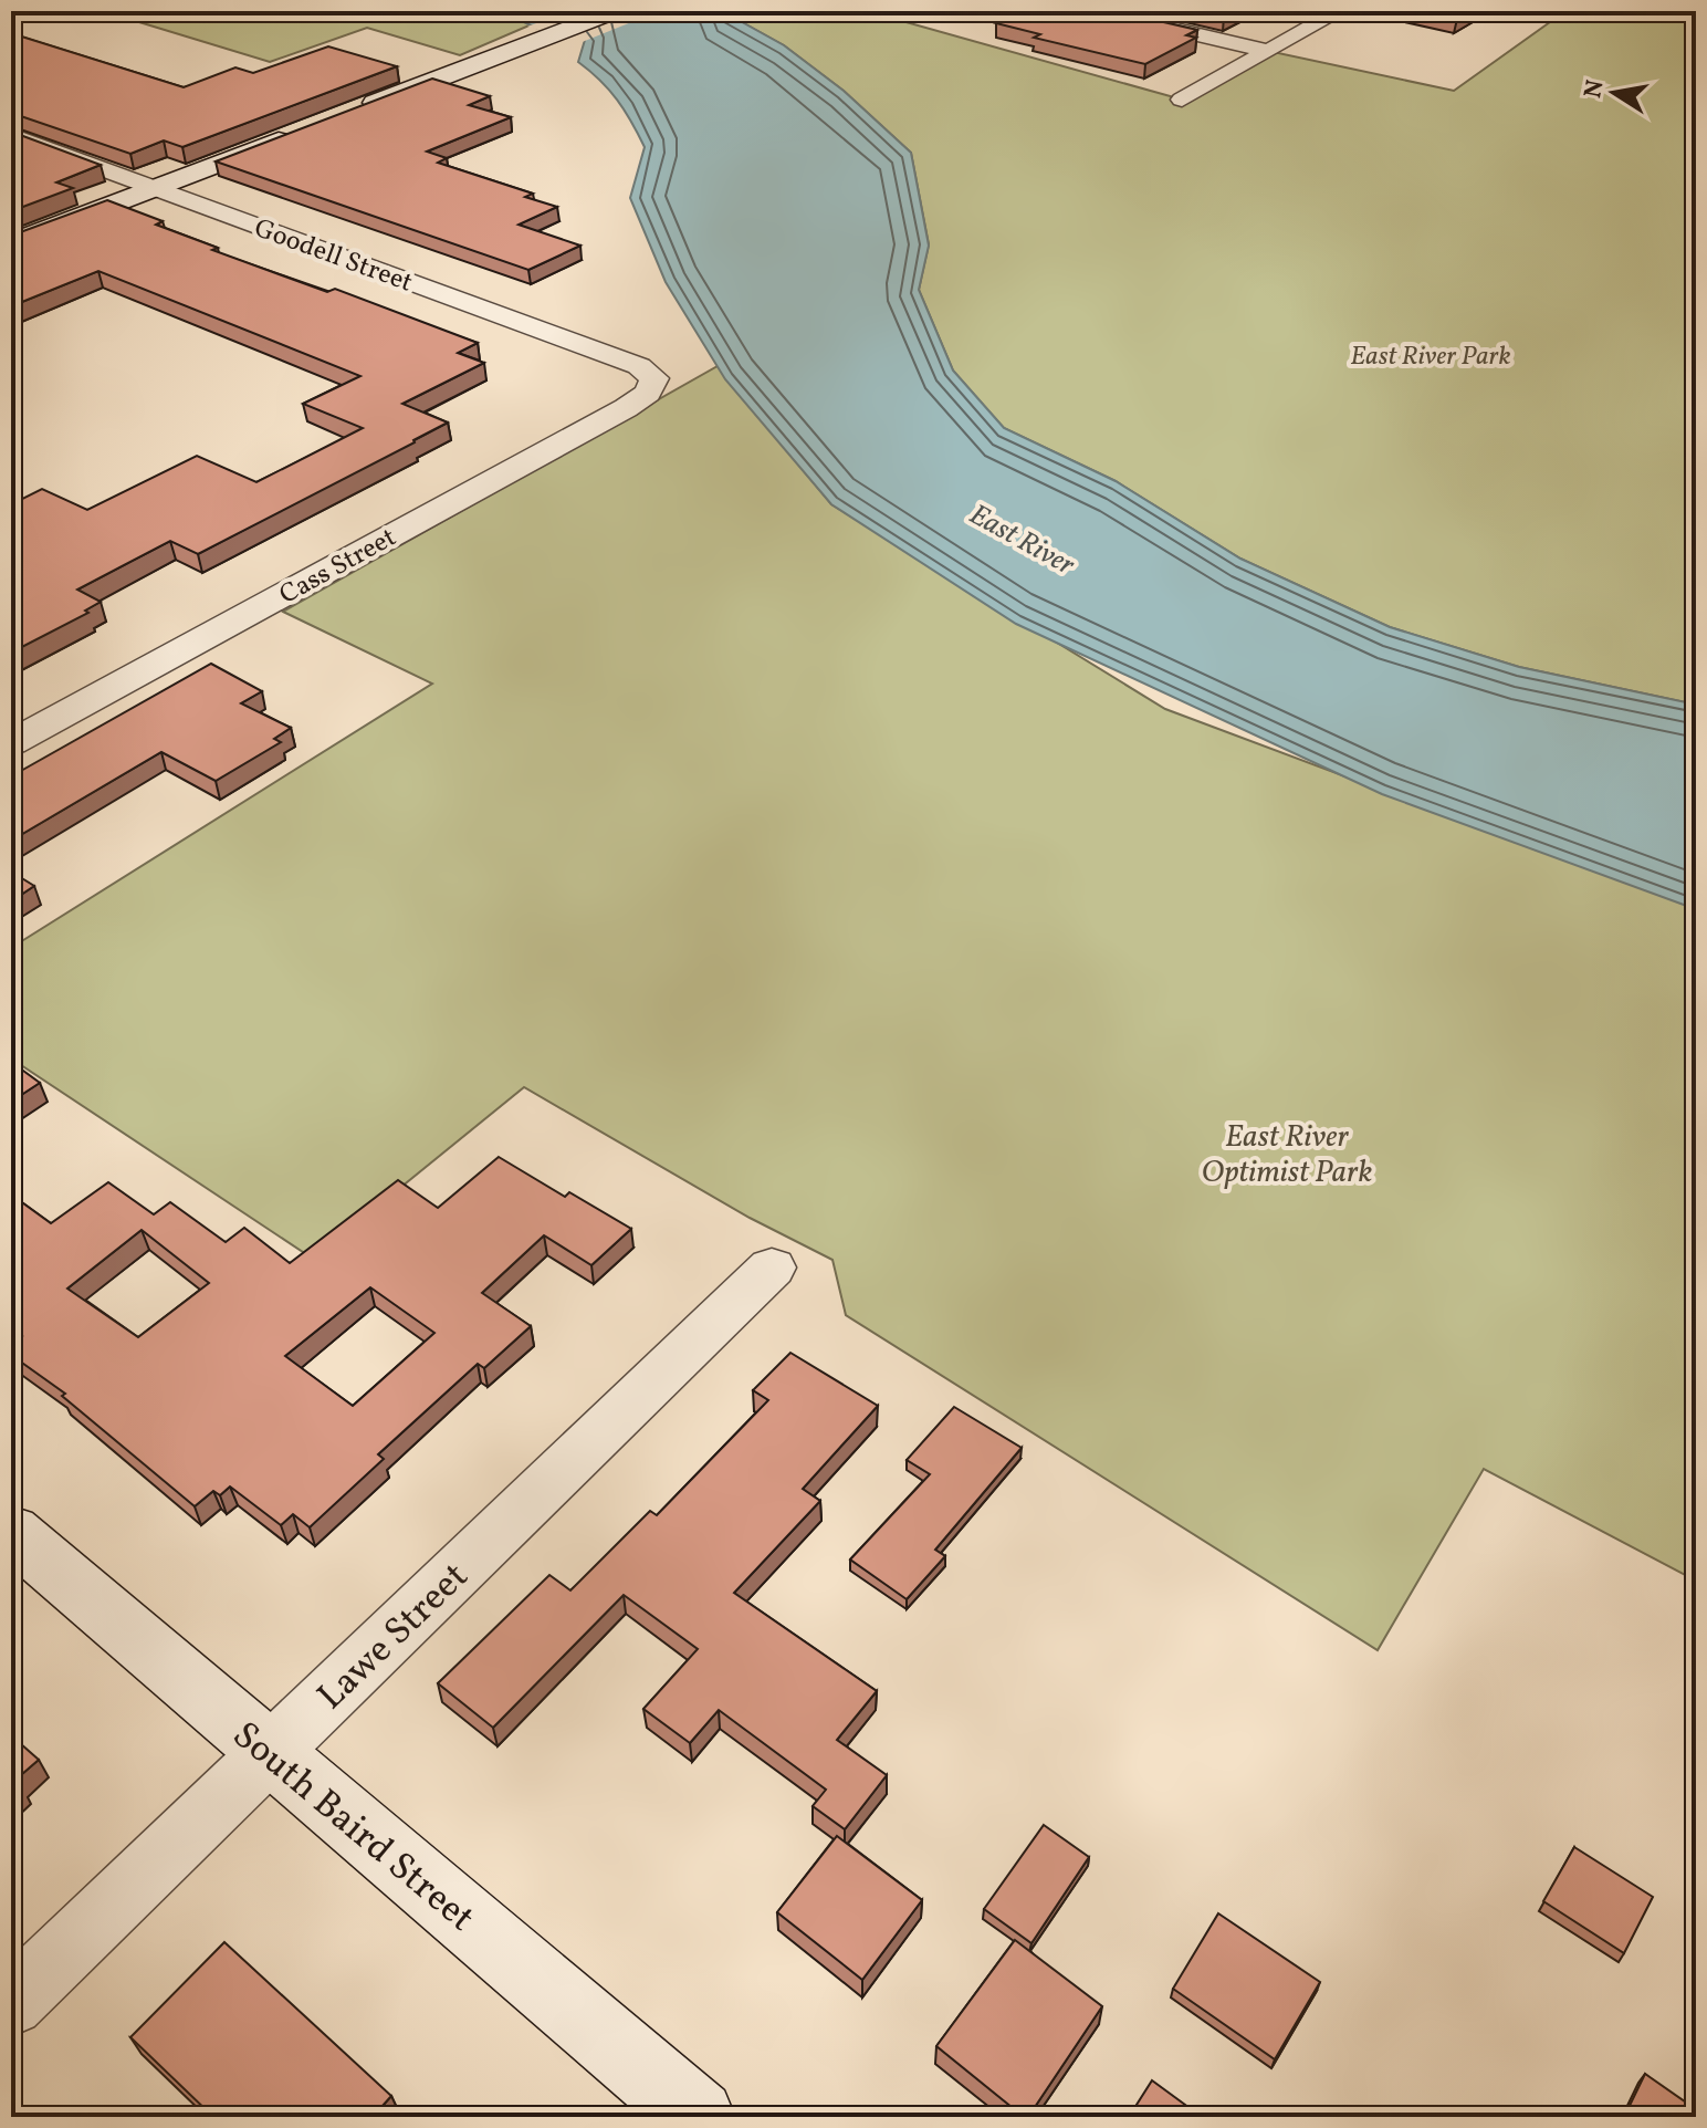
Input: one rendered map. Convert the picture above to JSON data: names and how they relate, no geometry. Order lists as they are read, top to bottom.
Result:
{
  "streets": {
    "main road": ["South Baird Street"],
    "street": ["Goodell Street", "Cass Street", "Lawe Street"]
  },
  "crossings": [
    ["Goodell Street", "Cass Street"],
    ["Lawe Street", "South Baird Street"]
  ],
  "water": ["East River"],
  "parks": ["East River Park", "East River Optimist Park"],
  "north": "left"
}
